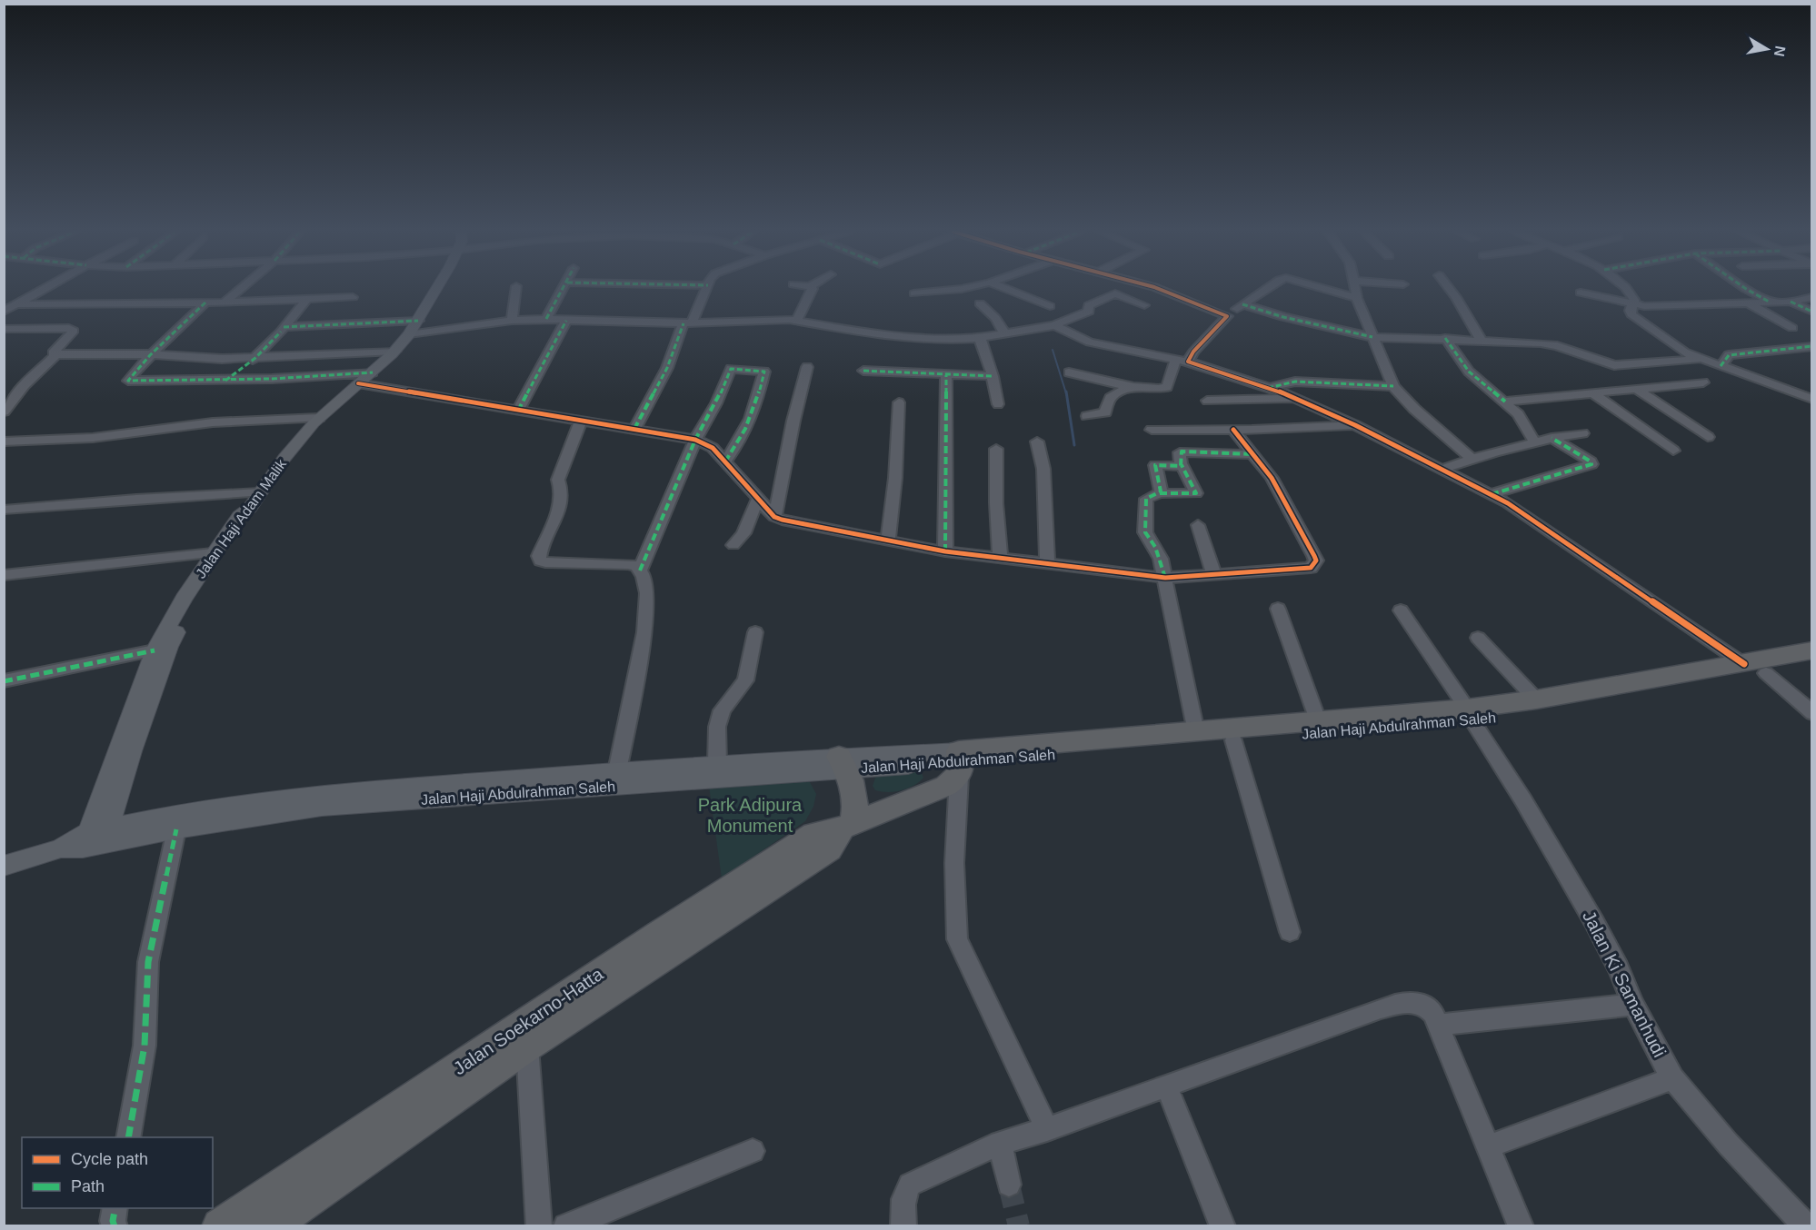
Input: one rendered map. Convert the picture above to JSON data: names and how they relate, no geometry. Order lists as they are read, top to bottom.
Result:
{
  "streets": {
    "highway": ["Jalan Haji Abdulrahman Saleh", "Jalan Soekarno-Hatta"],
    "main road": ["Jalan Haji Adam Malik"],
    "street": ["Jalan Ki Samanhudi"]
  },
  "crossings": [
    ["Jalan Haji Adam Malik", "Jalan Haji Abdulrahman Saleh"],
    ["Jalan Haji Abdulrahman Saleh", "Jalan Ki Samanhudi"],
    ["Jalan Haji Abdulrahman Saleh", "Jalan Soekarno-Hatta"]
  ],
  "parks": ["Park Adipura Monument"],
  "legend": ["Cycle path", "Path"],
  "north": "right"
}
